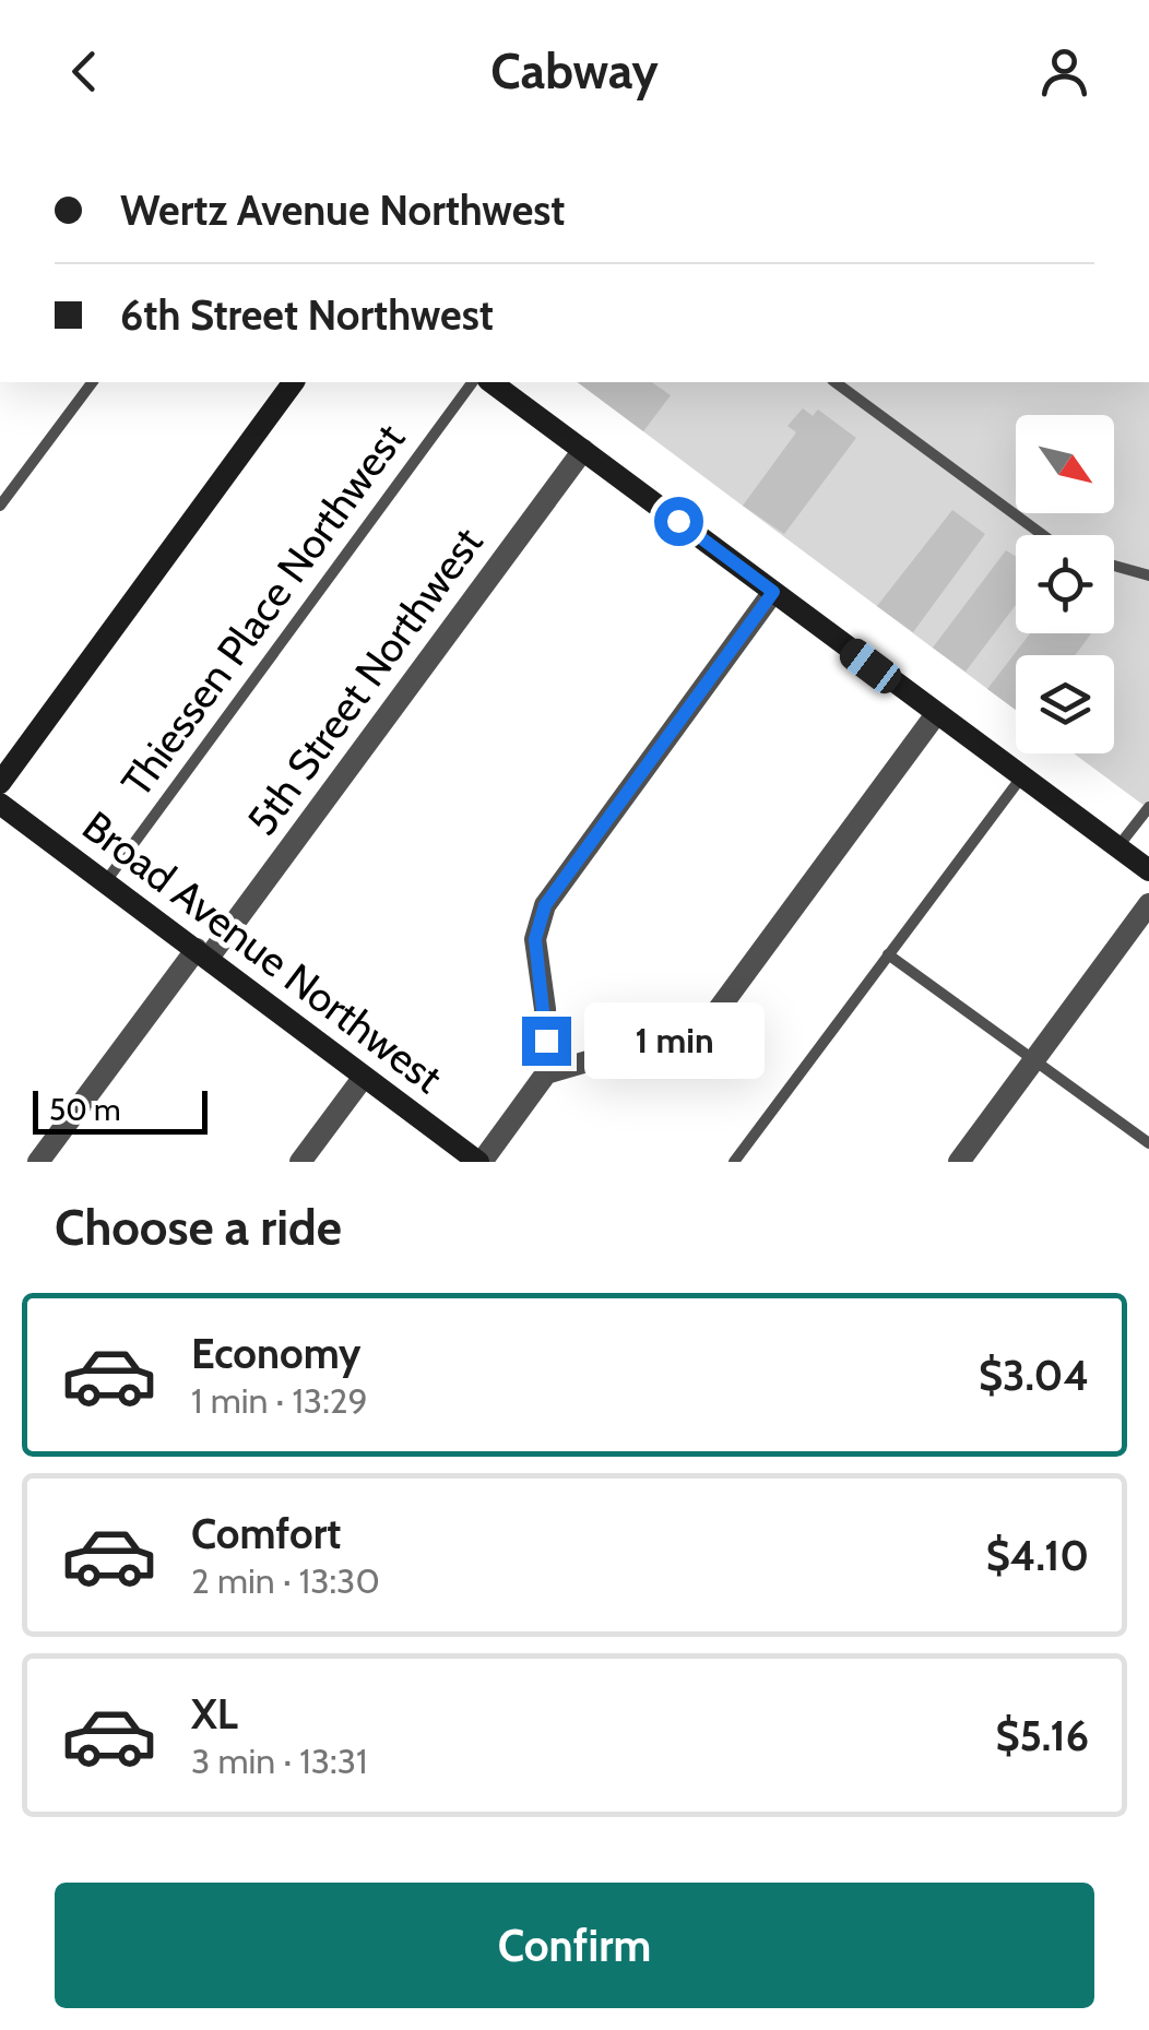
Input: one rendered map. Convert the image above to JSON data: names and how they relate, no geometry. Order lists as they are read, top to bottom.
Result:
{
  "streets": {
    "street": ["5th Street Northwest", "Broad Avenue Northwest"],
    "lane": ["Thiessen Place Northwest"]
  },
  "crossings": [
    ["Thiessen Place Northwest", "Broad Avenue Northwest"],
    ["5th Street Northwest", "Broad Avenue Northwest"]
  ],
  "scale_bar": "50 m",
  "north": "bottom right",
  "page": {
    "header": "Cabway",
    "banner": ["Wertz Avenue Northwest", "6th Street Northwest"],
    "bubble": "1 min",
    "scale": "50 m",
    "heading": "Choose a ride",
    "list": [
      {
        "name": "Economy",
        "note": "1 min · 13:29",
        "value": "$3.04"
      },
      {
        "name": "Comfort",
        "note": "2 min · 13:30",
        "value": "$4.10"
      },
      {
        "name": "XL",
        "note": "3 min · 13:31",
        "value": "$5.16"
      }
    ],
    "buttons": "Confirm"
  }
}
